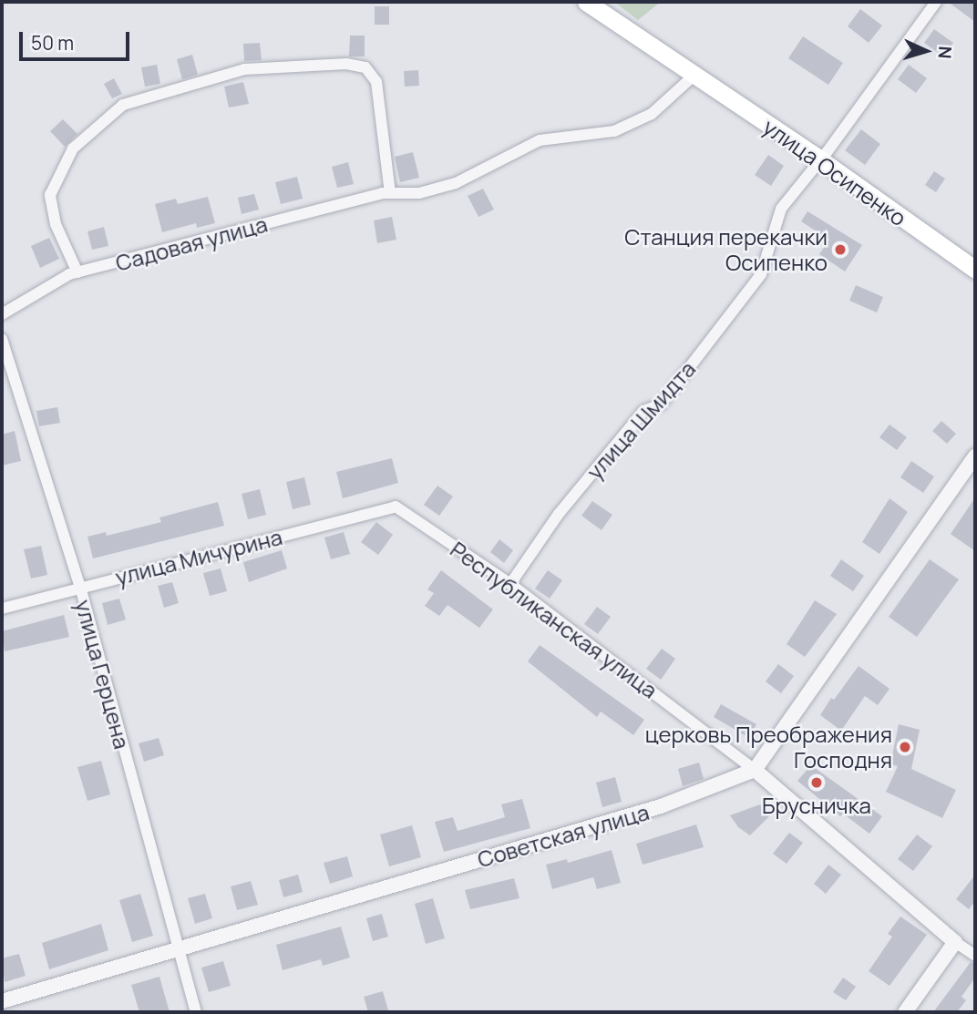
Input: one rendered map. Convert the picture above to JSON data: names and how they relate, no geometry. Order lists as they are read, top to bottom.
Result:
{
  "streets": {
    "main road": ["улица Осипенко"],
    "street": [
      "Садовая улица",
      "улица Шмидта",
      "улица Мичурина",
      "Республиканская улица",
      "улица Герцена",
      "Советская улица"
    ]
  },
  "crossings": [
    ["улица Осипенко", "Садовая улица"],
    ["улица Осипенко", "улица Шмидта"],
    ["улица Шмидта", "Республиканская улица"],
    ["улица Мичурина", "Республиканская улица"],
    ["улица Мичурина", "улица Герцена"],
    ["Республиканская улица", "Советская улица"],
    ["улица Герцена", "Советская улица"]
  ],
  "places": ["Станция перекачки Осипенко", "церковь Преображения Господня", "Брусничка"],
  "scale_bar": "50 m",
  "north": "right"
}
